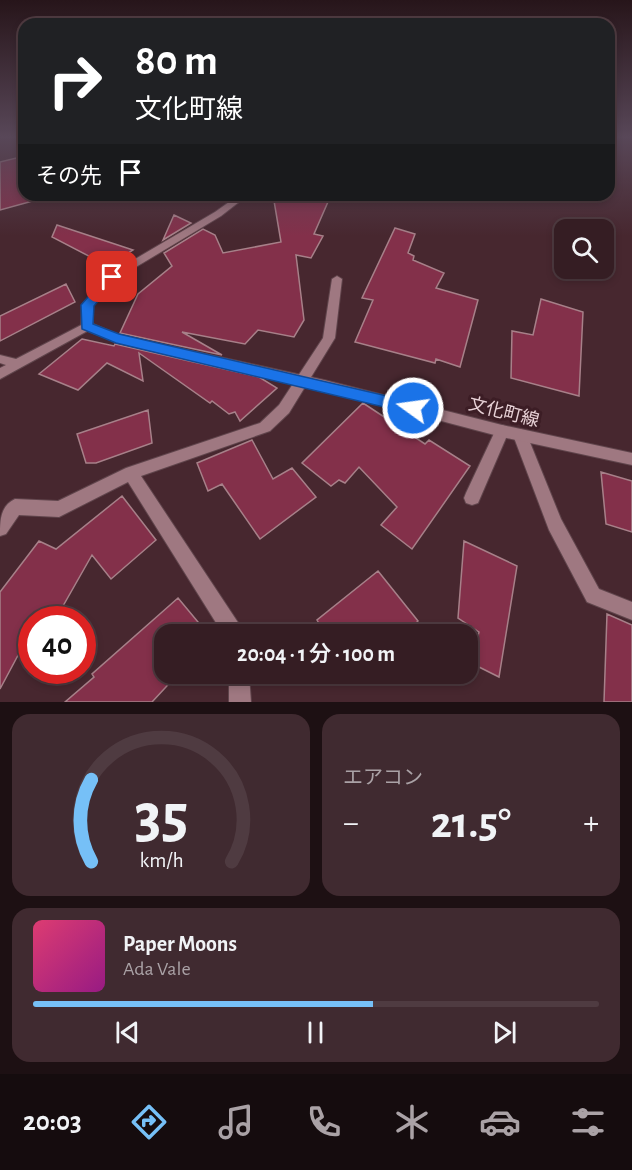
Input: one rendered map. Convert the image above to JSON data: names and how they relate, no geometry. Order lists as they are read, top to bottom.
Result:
{
  "streets": {
    "street": ["文化町線"]
  },
  "page": {
    "turn": ["80 m", "文化町線"],
    "then": "その先",
    "limit": "40",
    "trip": "20:04 · 1 分 · 100 m",
    "tile": "エアコン",
    "heat": ["−", "21.5°", "+"],
    "song": ["Paper Moons", "Ada Vale"],
    "tabs": "20:03",
    "gauge": ["35", "km/h"]
  }
}
